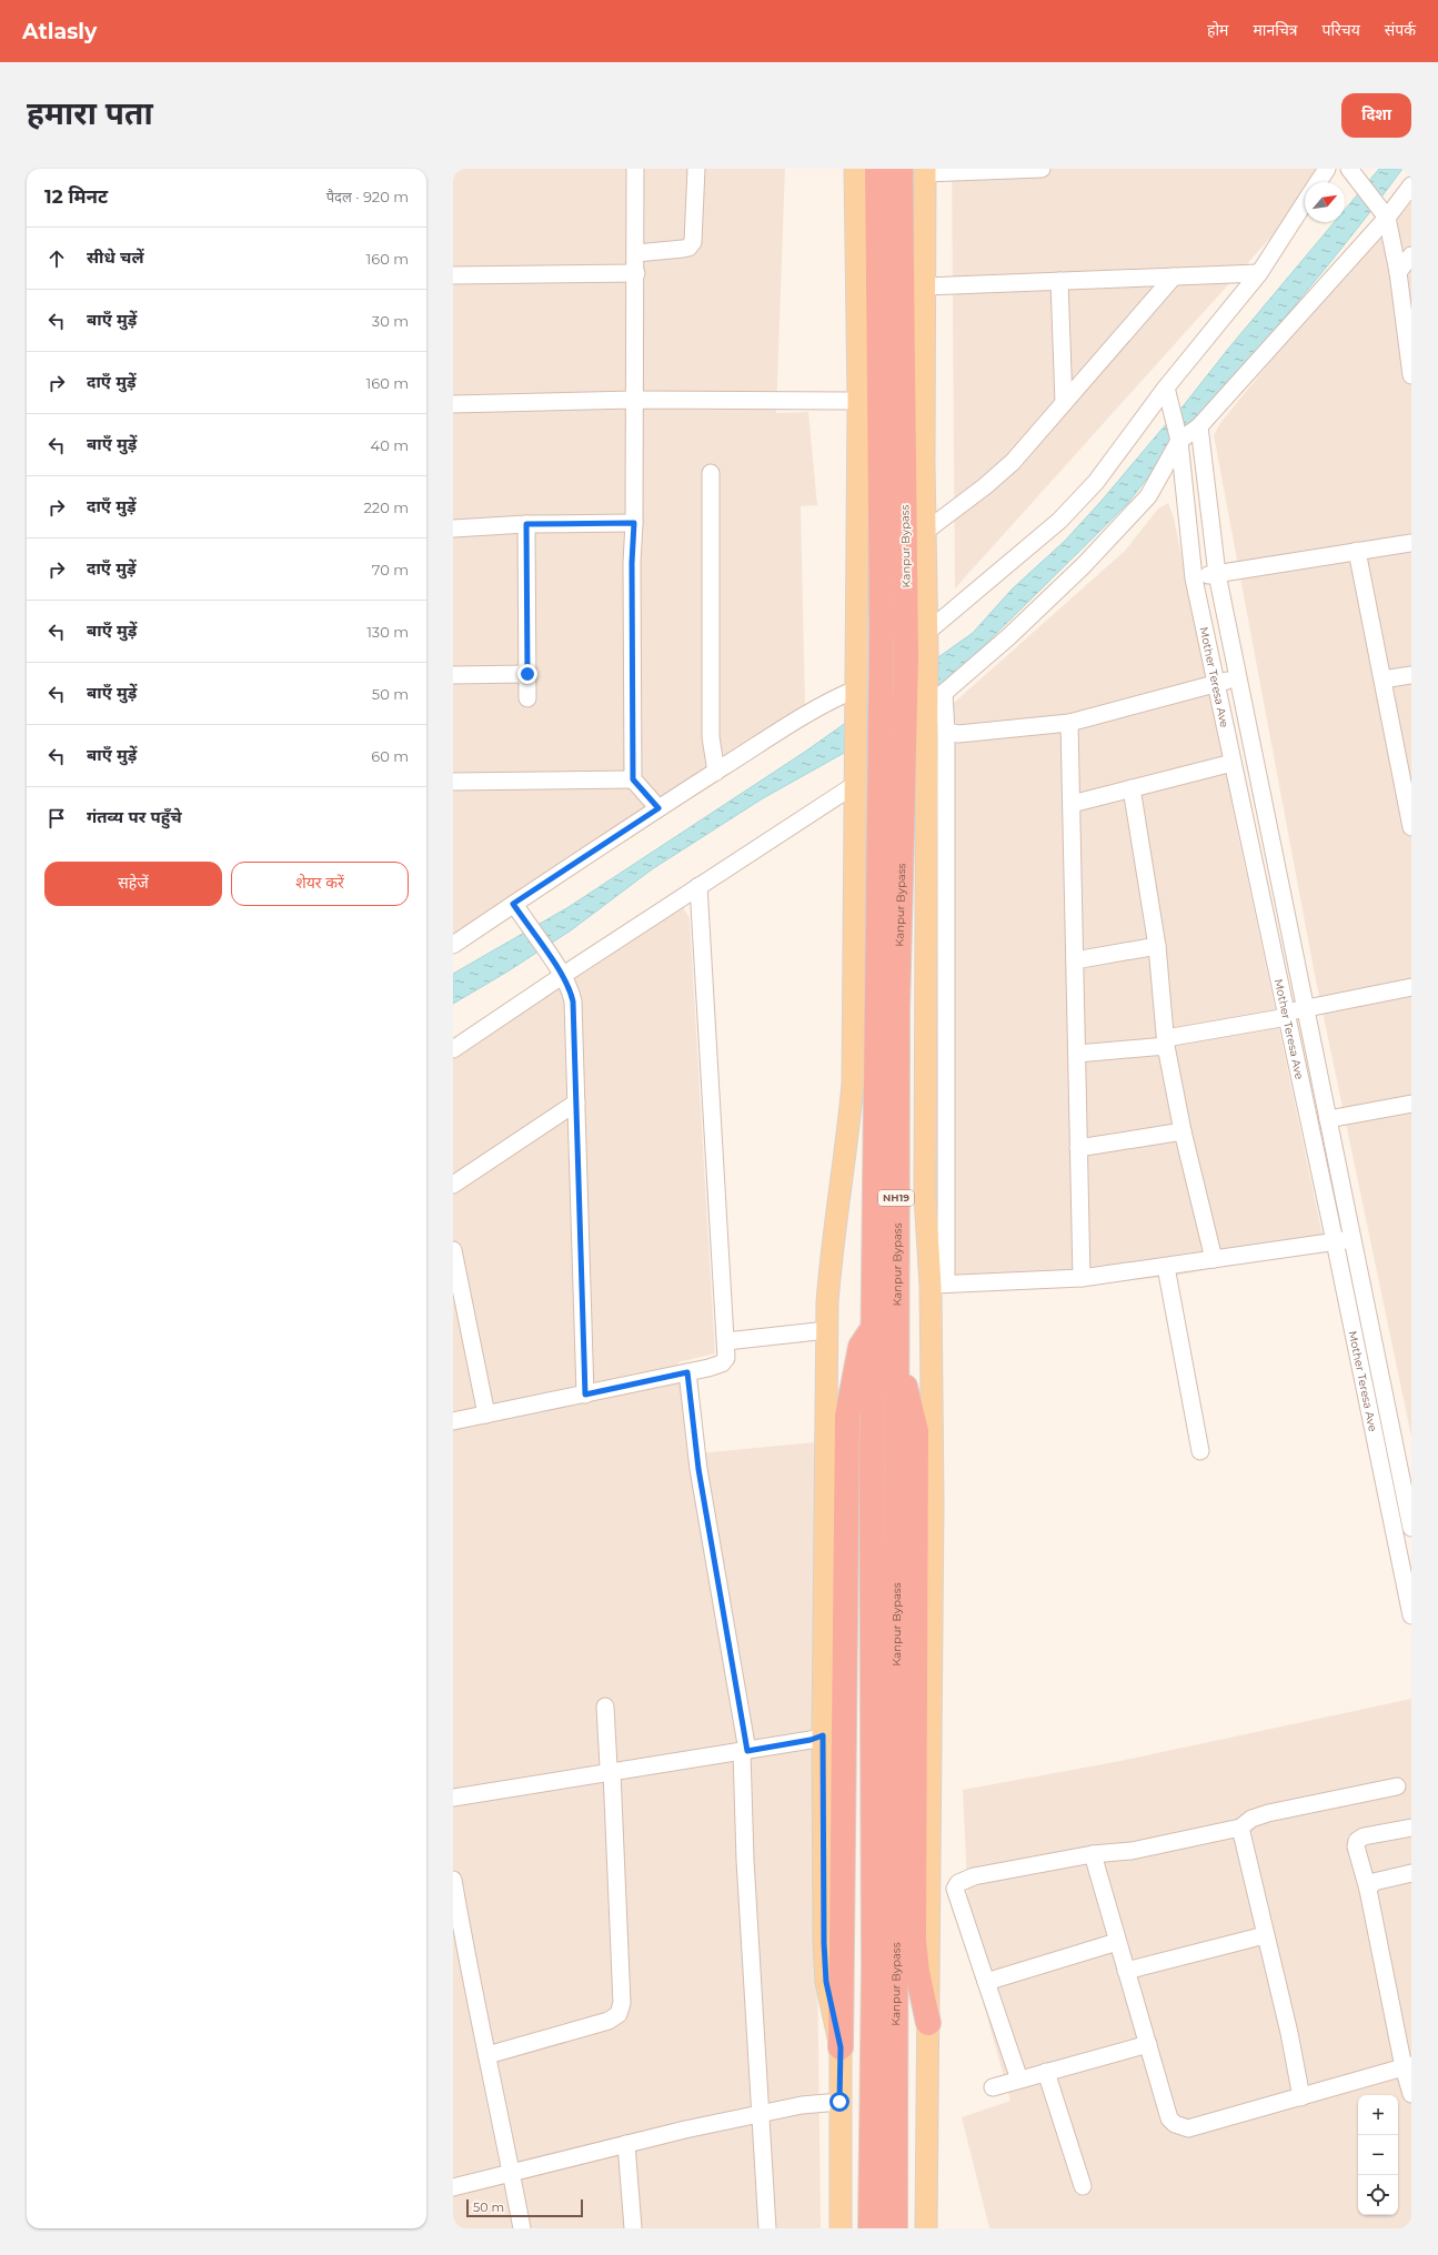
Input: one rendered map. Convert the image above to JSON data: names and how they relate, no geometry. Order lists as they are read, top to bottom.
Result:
{
  "streets": {
    "highway": ["Kanpur Bypass", "NH19"],
    "street": ["Mother Teresa Ave"]
  },
  "scale_bar": "50 m",
  "north": "top right",
  "page": {
    "header": "Atlasly",
    "nav": [
      "होम",
      "मानचित्र",
      "परिचय",
      "संपर्क"
    ],
    "buttons": [
      "दिशा",
      ["सहेजें", "शेयर करें"]
    ],
    "title": "हमारा पता",
    "heading": ["12 मिनट", "पैदल · 920 m"],
    "list": [
      ["सीधे चलें", "160 m"],
      ["बाएँ मुड़ें", "30 m"],
      ["दाएँ मुड़ें", "160 m"],
      ["बाएँ मुड़ें", "40 m"],
      ["दाएँ मुड़ें", "220 m"],
      ["दाएँ मुड़ें", "70 m"],
      ["बाएँ मुड़ें", "130 m"],
      ["बाएँ मुड़ें", "50 m"],
      ["बाएँ मुड़ें", "60 m"],
      "गंतव्य पर पहुँचे"
    ],
    "map_buttons": ["+", "−"],
    "scale": "50 m"
  }
}
